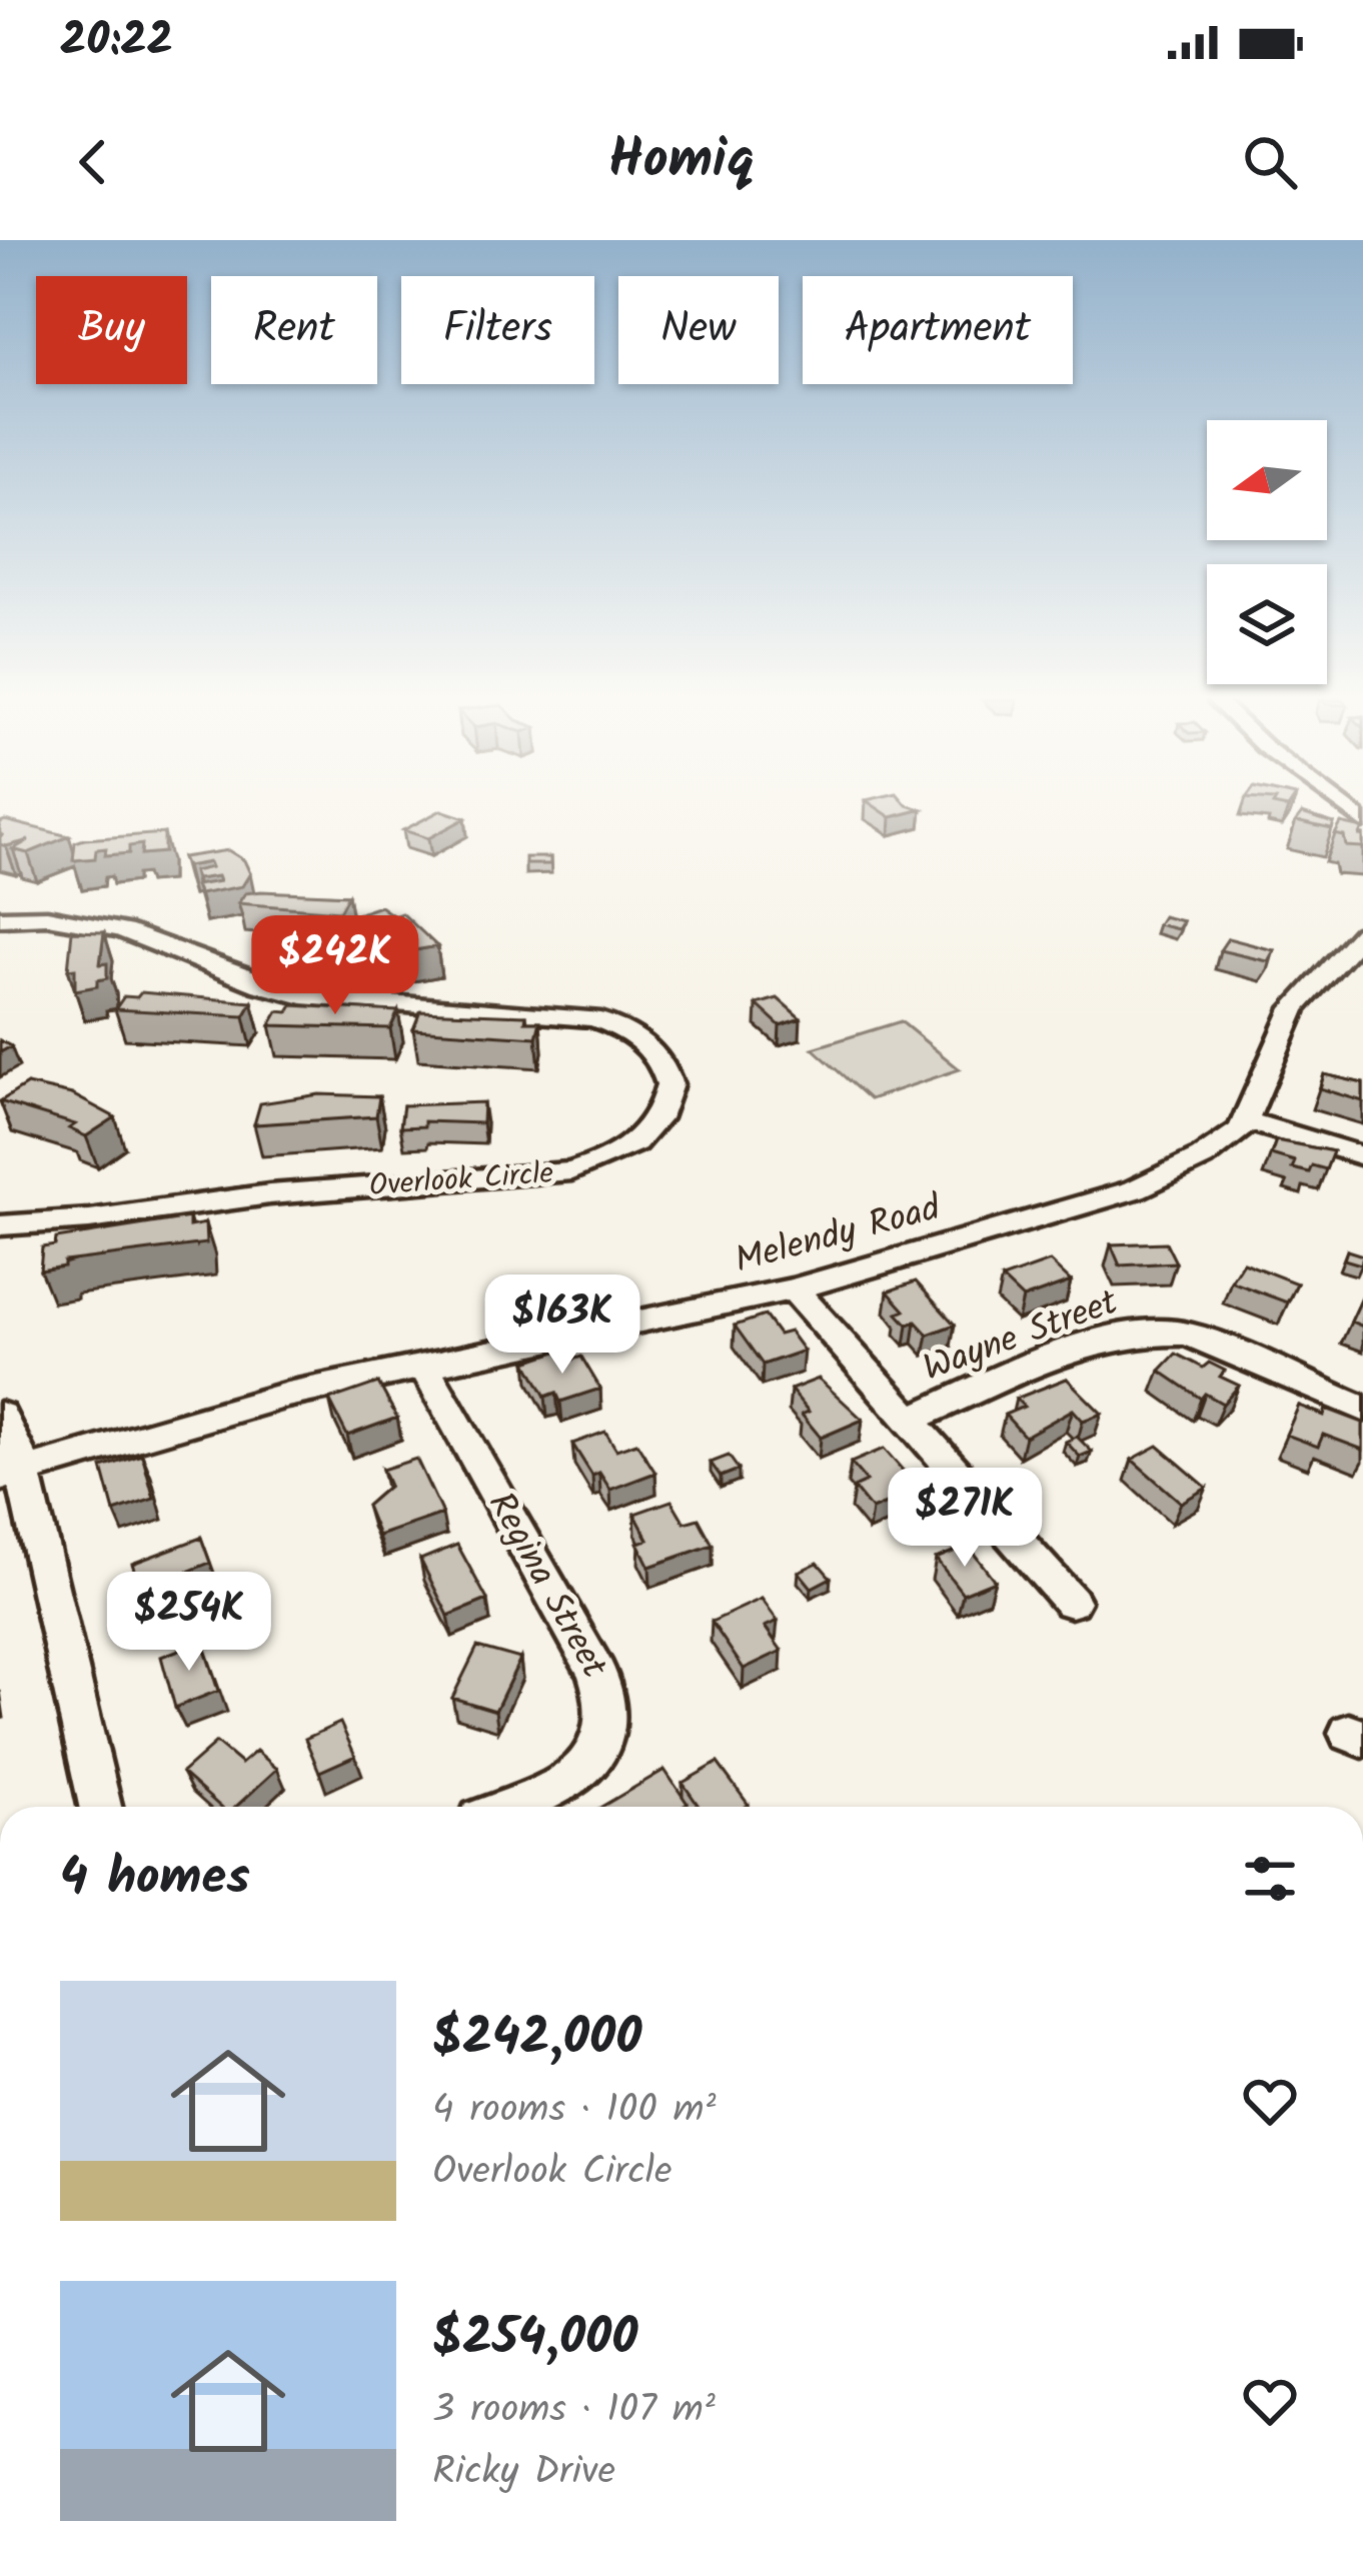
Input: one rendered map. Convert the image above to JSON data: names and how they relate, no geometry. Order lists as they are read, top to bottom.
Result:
{
  "streets": {
    "street": [
      "Overlook Circle",
      "Melendy Road",
      "Wayne Street",
      "Regina Street"
    ]
  },
  "crossings": [
    ["Melendy Road", "Regina Street"]
  ],
  "north": "left",
  "page": {
    "status": "20:22",
    "header": "Homiq",
    "chip": [
      "Buy",
      "Rent",
      "Filters",
      "New",
      "Apartment"
    ],
    "price": [
      "$242K",
      "$163K",
      "$271K",
      "$254K"
    ],
    "heading": "4 homes",
    "list": [
      {
        "name": "$242,000",
        "note": "4 rooms · 100 m² · Overlook Circle"
      },
      {
        "name": "$254,000",
        "note": "3 rooms · 107 m² · Ricky Drive"
      }
    ]
  }
}
